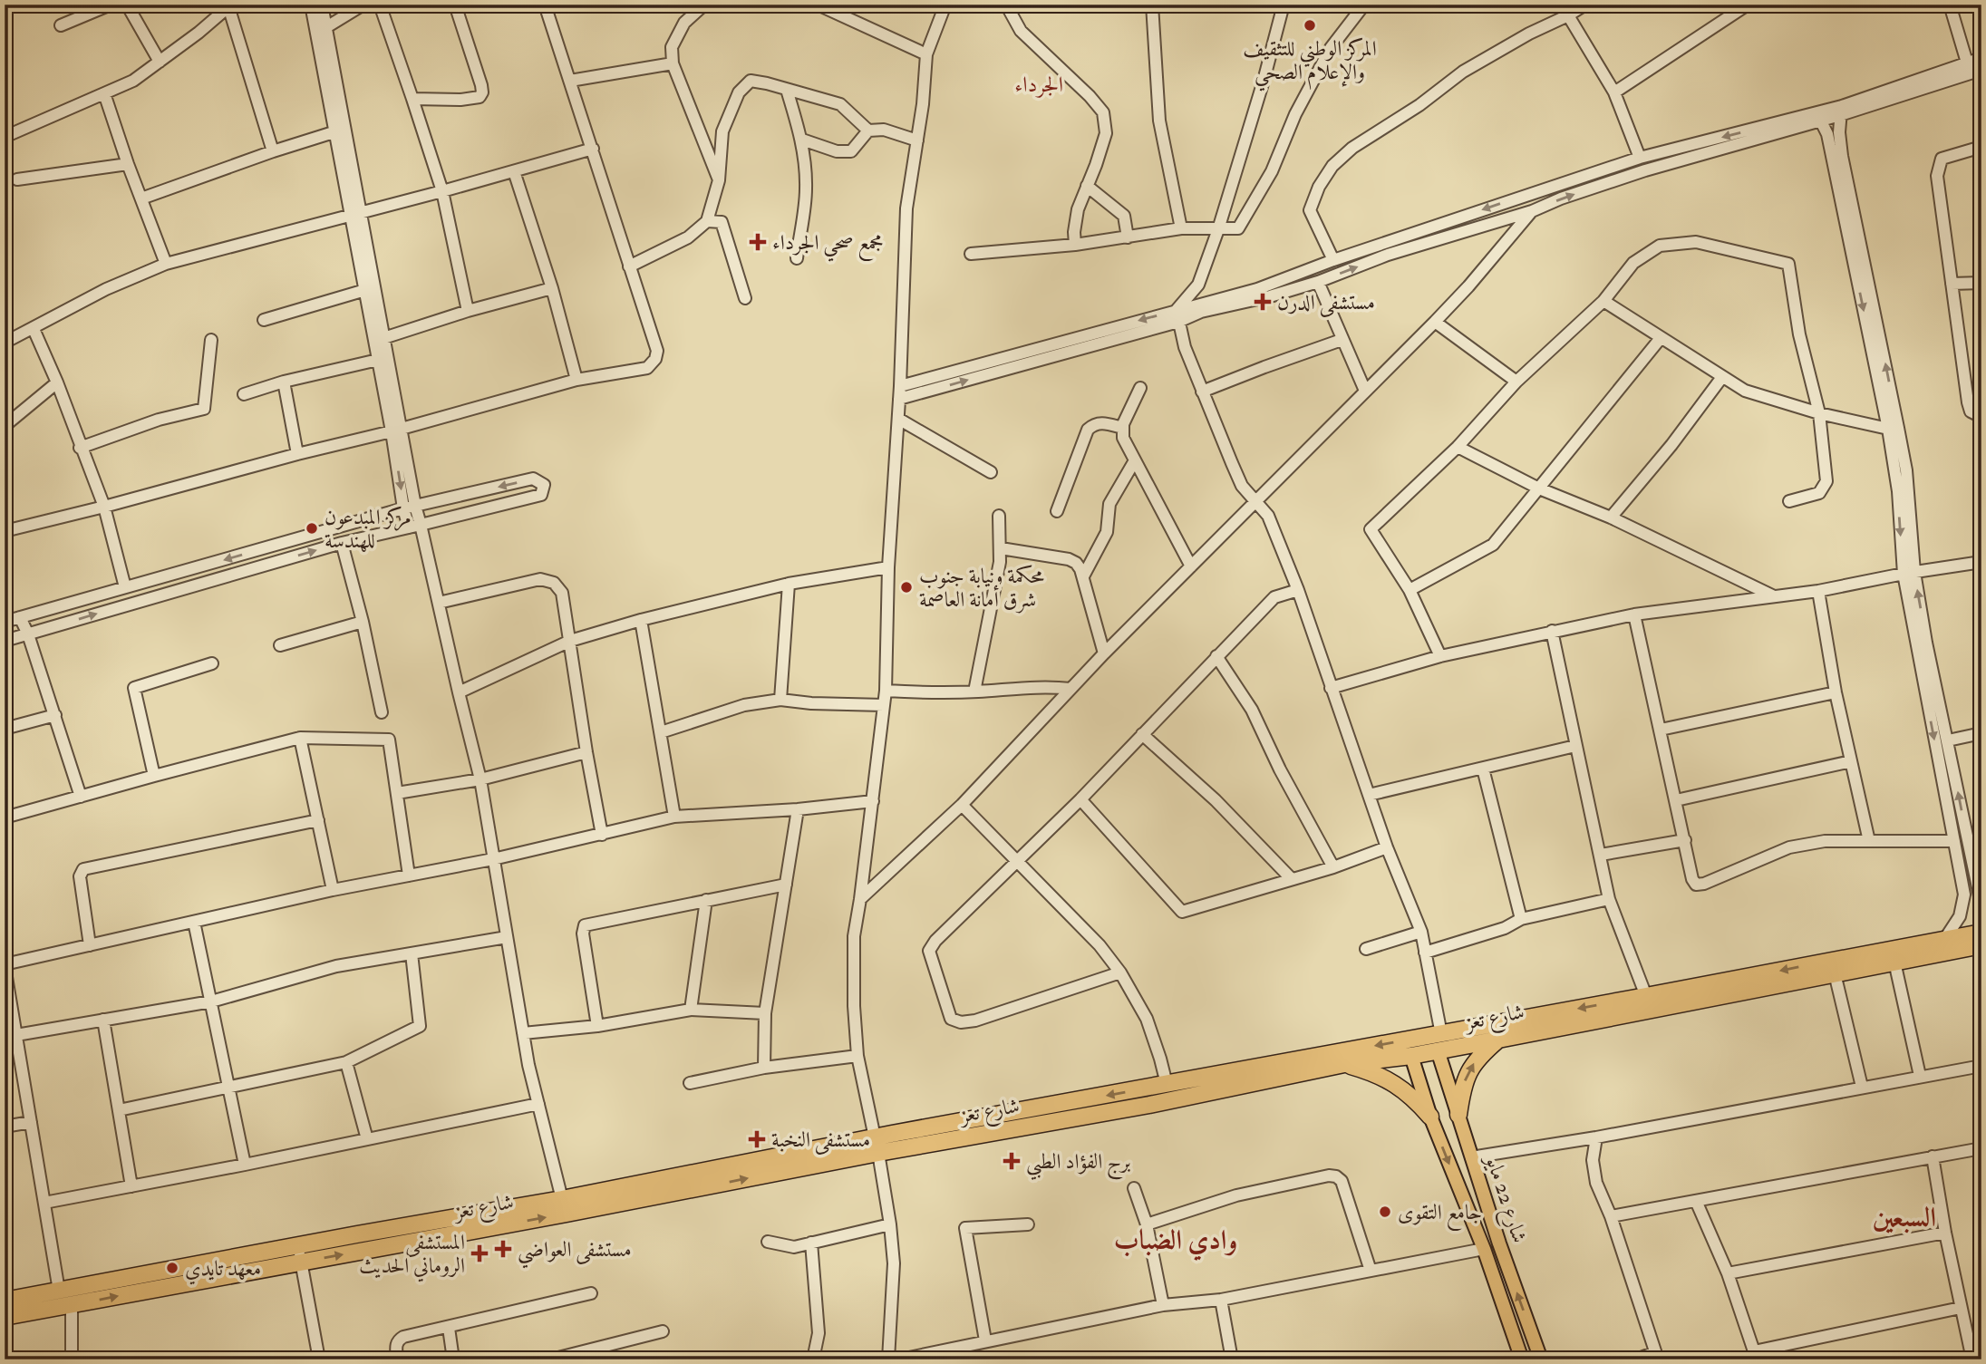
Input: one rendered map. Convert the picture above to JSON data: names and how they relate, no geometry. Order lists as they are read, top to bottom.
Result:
{
  "streets": {
    "highway": ["شارع تعز"],
    "main road": ["شارع 22 مايو"]
  },
  "crossings": [
    ["شارع تعز", "شارع 22 مايو"]
  ],
  "districts": ["الجرداء", "السبعين", "وادي الضباب"],
  "places": {
    "other": [
      "المركز الوطني للتثقيف والإعلام الصحي",
      "مركز المبدعون للهندسة",
      "محكمة ونيابة جنوب شرق أمانة العاصمة",
      "جامع التقوى",
      "معهد تايدي"
    ],
    "health": [
      "مجمع صحي الجرداء",
      "مستشفى الدرن",
      "مستشفى النخبة",
      "برج الفؤاد الطبي",
      "مستشفى العواضي",
      "المستشفى الروماني الحديث"
    ]
  }
}
